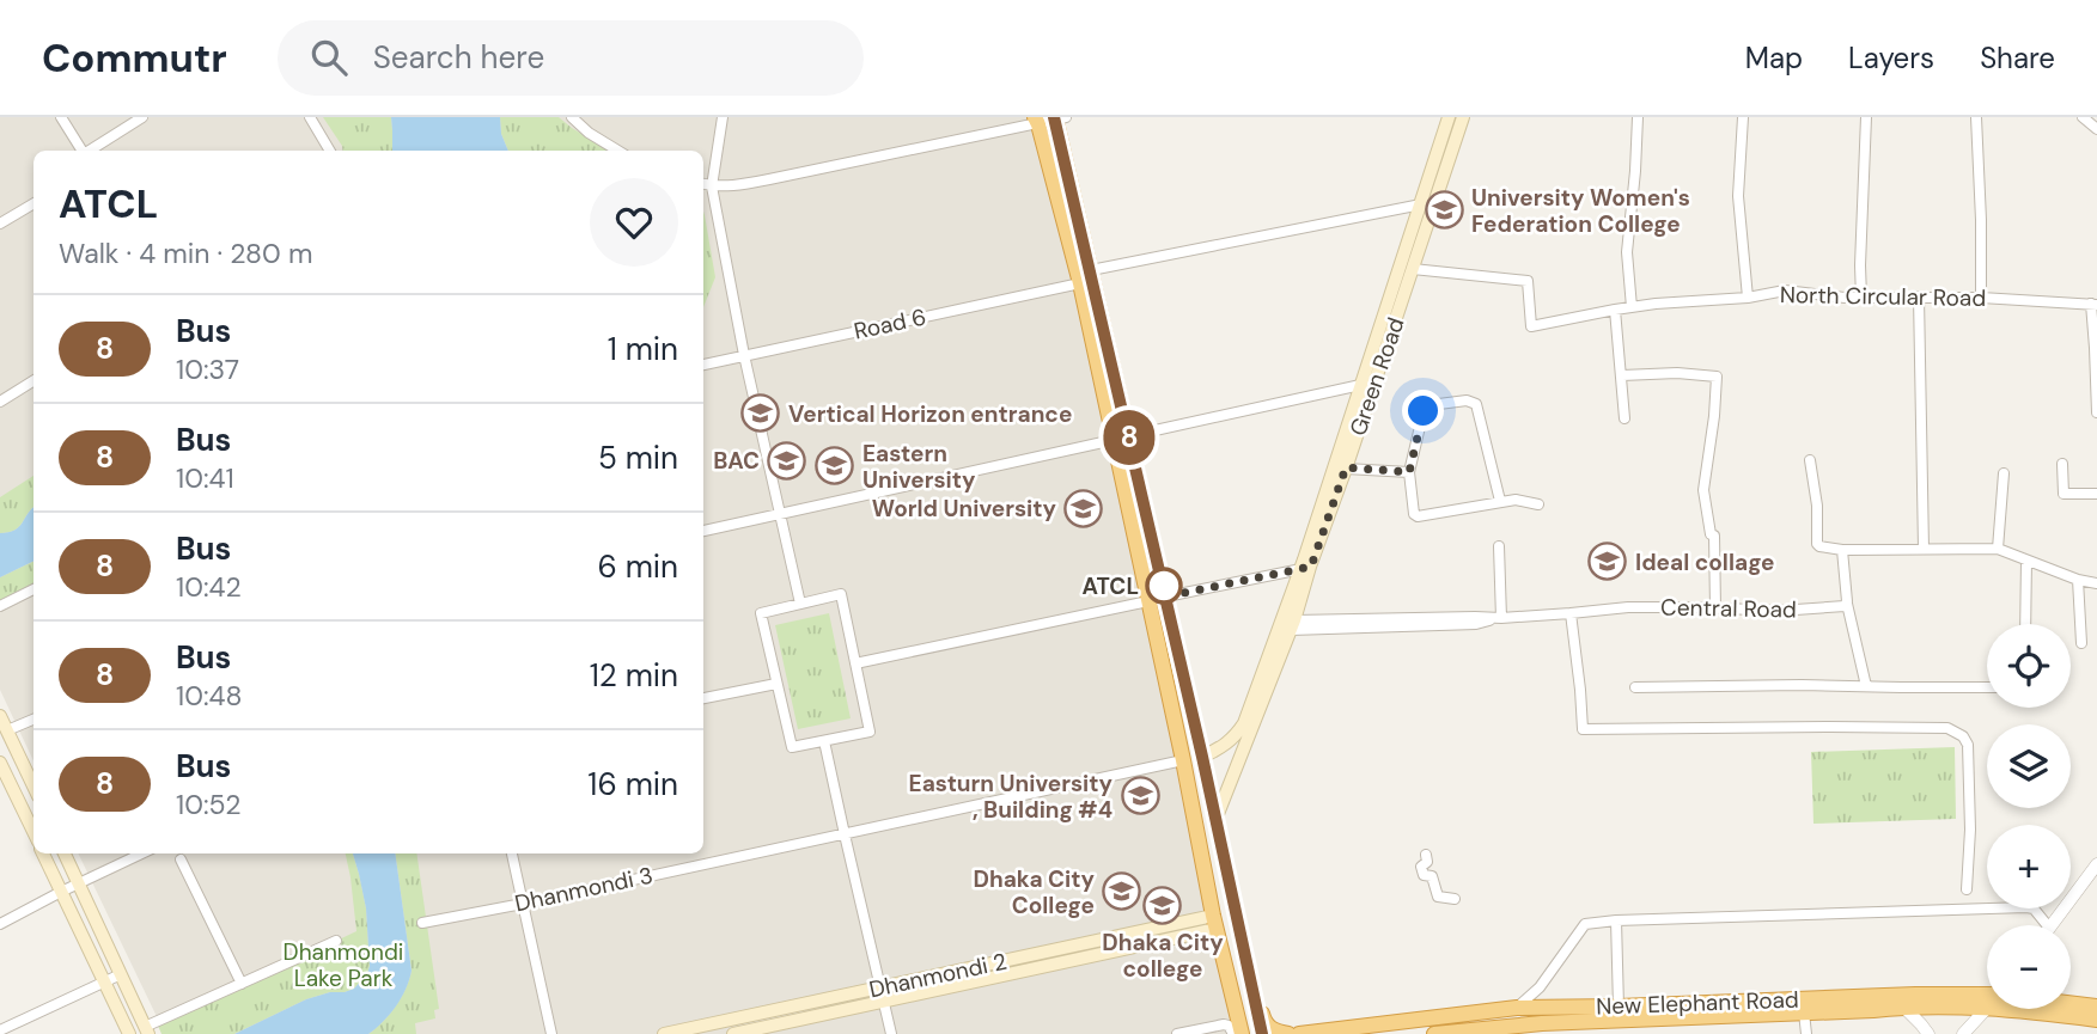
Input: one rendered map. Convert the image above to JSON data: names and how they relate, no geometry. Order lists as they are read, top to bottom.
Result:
{
  "streets": {
    "highway": ["New Elephant Road"],
    "main road": ["Green Road", "Dhanmondi 2"],
    "street": [
      "North Circular Road",
      "Road 6",
      "Central Road",
      "Dhanmondi 3"
    ]
  },
  "crossings": [
    ["North Circular Road", "Green Road"],
    ["Green Road", "Central Road"]
  ],
  "parks": ["Dhanmondi Lake Park"],
  "places": {
    "school or university": [
      "University Women's Federation College",
      "Vertical Horizon entrance",
      "BAC",
      "Eastern University",
      "World University",
      "Ideal collage",
      "Easturn University , Building #4",
      "Dhaka City College",
      "Dhaka City college"
    ],
    "other": ["ATCL"]
  },
  "lines": ["bus line 8"],
  "page": {
    "header": "Commutr",
    "search": "Search here",
    "nav": ["Map", "Layers", "Share"],
    "on_map": "8",
    "heading": ["ATCL", "Walk · 4 min · 280 m"],
    "list": [
      {
        "mark": "8",
        "name": "Bus",
        "note": "10:37",
        "value": "1 min"
      },
      {
        "mark": "8",
        "name": "Bus",
        "note": "10:41",
        "value": "5 min"
      },
      {
        "mark": "8",
        "name": "Bus",
        "note": "10:42",
        "value": "6 min"
      },
      {
        "mark": "8",
        "name": "Bus",
        "note": "10:48",
        "value": "12 min"
      },
      {
        "mark": "8",
        "name": "Bus",
        "note": "10:52",
        "value": "16 min"
      }
    ],
    "map_buttons": ["+", "−"]
  }
}
